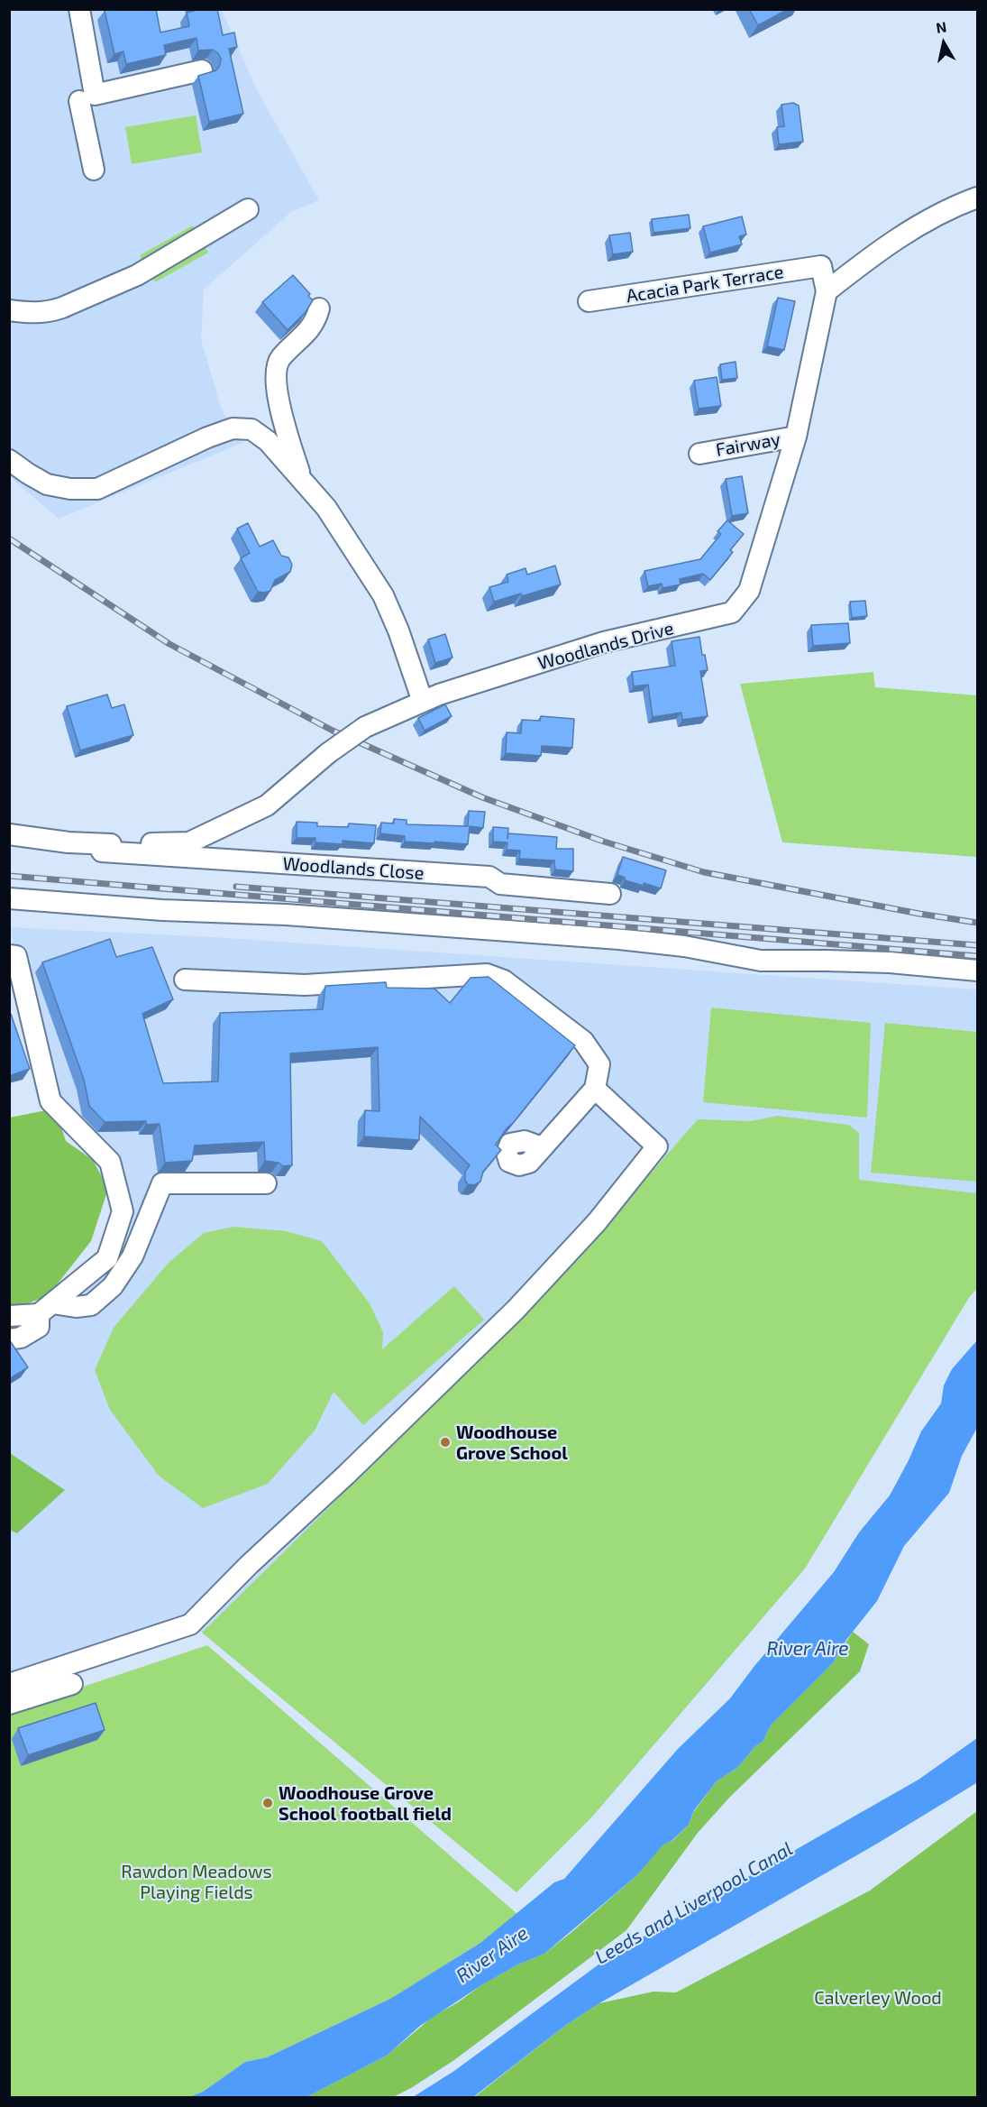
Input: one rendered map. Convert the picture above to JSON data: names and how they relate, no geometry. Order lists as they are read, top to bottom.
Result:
{
  "streets": {
    "street": [
      "Acacia Park Terrace",
      "Fairway",
      "Woodlands Drive",
      "Woodlands Close"
    ]
  },
  "crossings": [
    ["Acacia Park Terrace", "Woodlands Drive"],
    ["Fairway", "Woodlands Drive"],
    ["Woodlands Drive", "Woodlands Close"]
  ],
  "water": ["River Aire", "Leeds and Liverpool Canal"],
  "parks": ["Rawdon Meadows Playing Fields", "Calverley Wood"],
  "places": ["Woodhouse Grove School", "Woodhouse Grove School football field"],
  "north": "top"
}
